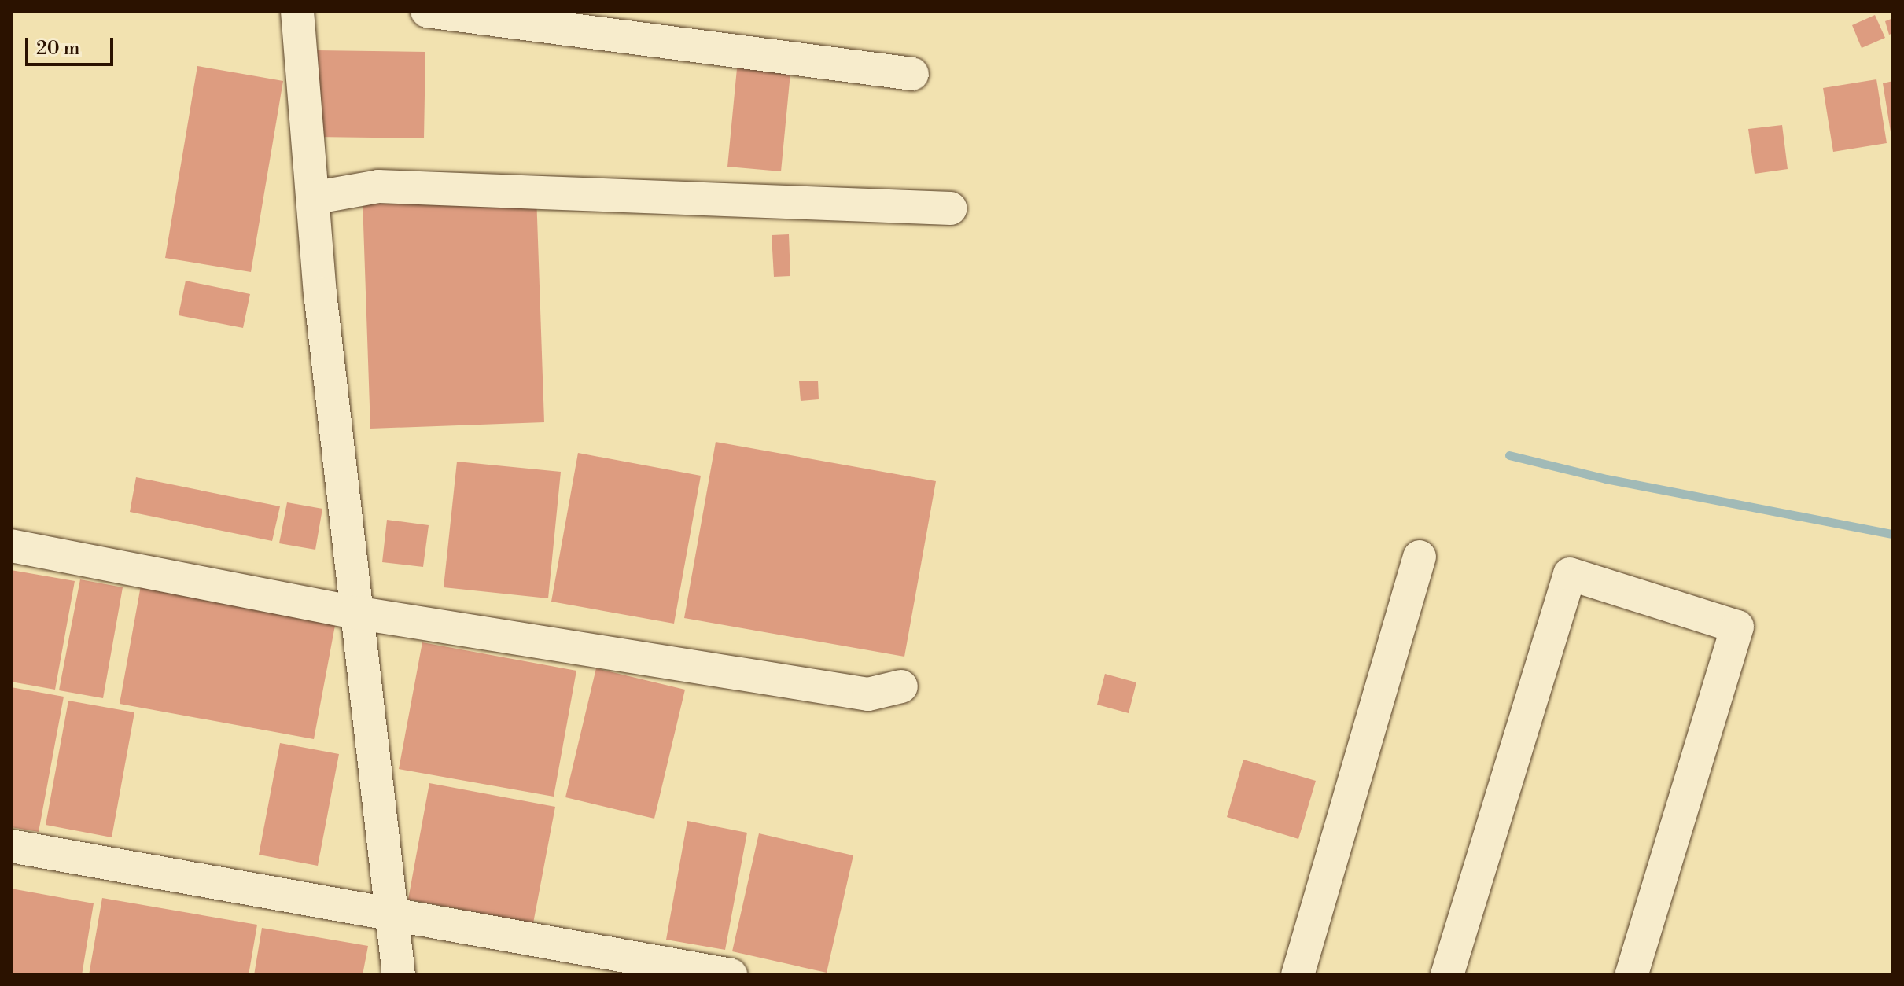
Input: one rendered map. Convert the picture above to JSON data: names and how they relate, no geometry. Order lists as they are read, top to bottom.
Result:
{
  "scale_bar": "20 m"
}
